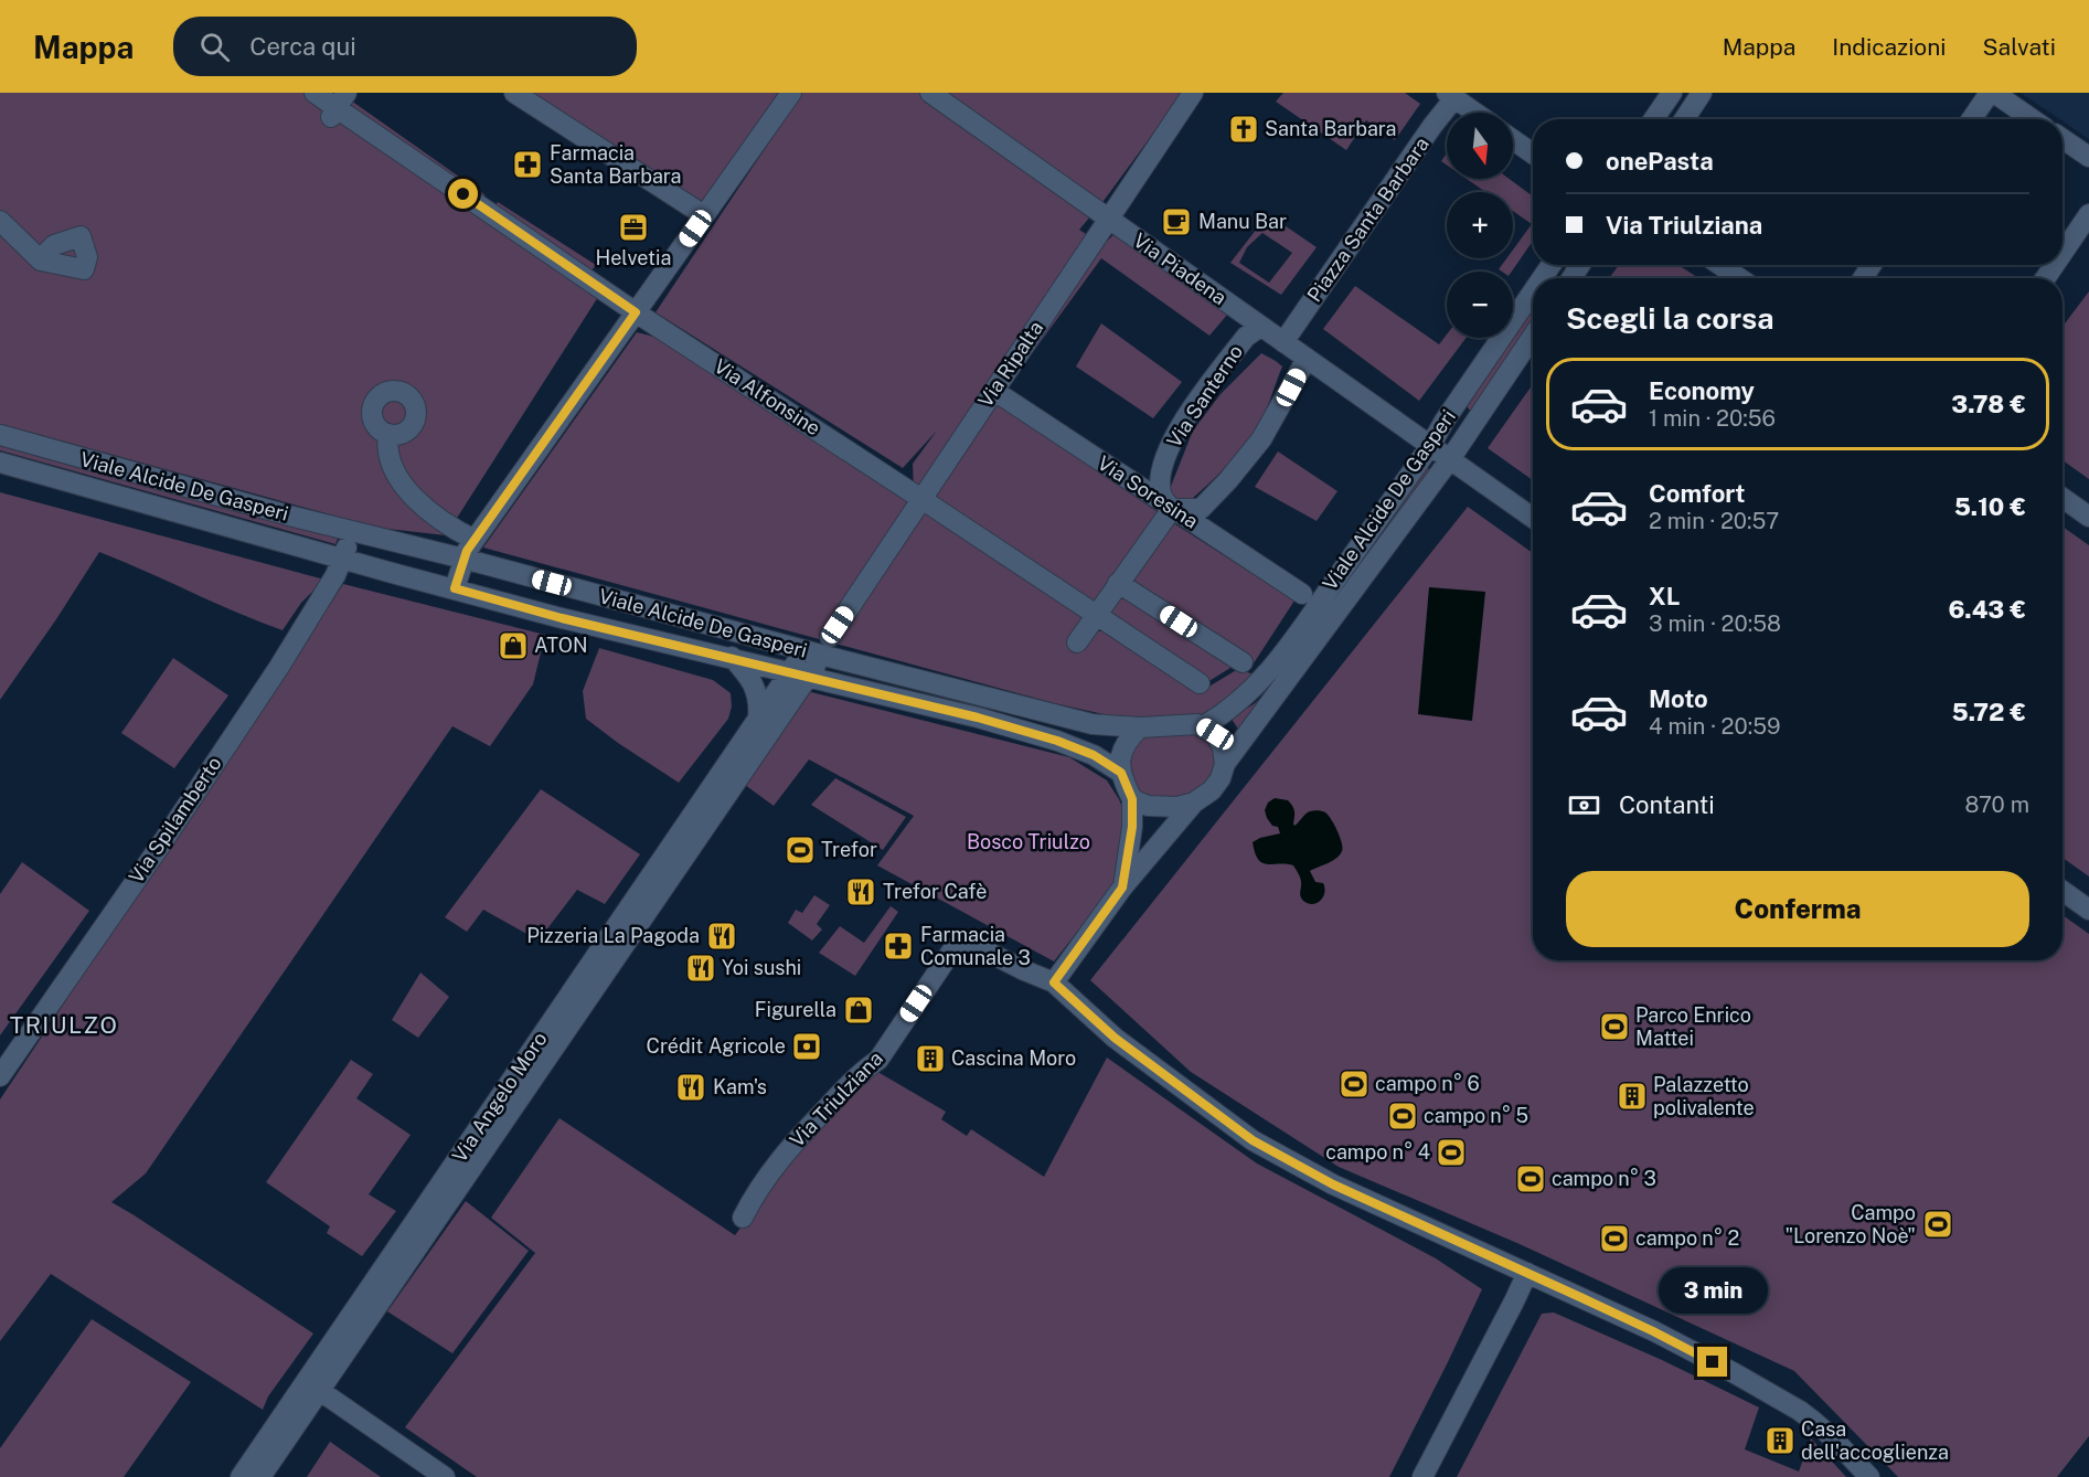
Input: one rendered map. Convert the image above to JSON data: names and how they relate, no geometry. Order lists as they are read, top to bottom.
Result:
{
  "streets": {
    "street": [
      "Piazza Santa Barbara",
      "Via Piadena",
      "Via Ripalta",
      "Via Santerno",
      "Via Alfonsine",
      "Viale Alcide De Gasperi",
      "Via Soresina",
      "Via Spilamberto",
      "Via Angelo Moro",
      "Via Triulziana"
    ]
  },
  "crossings": [
    ["Piazza Santa Barbara", "Via Piadena"],
    ["Via Piadena", "Via Ripalta"],
    ["Via Piadena", "Via Santerno"],
    ["Via Piadena", "Viale Alcide De Gasperi"],
    ["Via Ripalta", "Via Alfonsine"],
    ["Via Ripalta", "Viale Alcide De Gasperi"],
    ["Via Ripalta", "Via Soresina"],
    ["Via Ripalta", "Via Angelo Moro"],
    ["Via Santerno", "Via Soresina"],
    ["Viale Alcide De Gasperi", "Via Spilamberto"],
    ["Viale Alcide De Gasperi", "Via Angelo Moro"]
  ],
  "districts": ["TRIULZO"],
  "parks": ["Bosco Triulzo"],
  "places": {
    "church": ["Santa Barbara"],
    "pharmacy": ["Farmacia Santa Barbara", "Farmacia Comunale 3"],
    "cafe": ["Manu Bar"],
    "office": ["Helvetia"],
    "shop": ["ATON", "Figurella"],
    "sports": [
      "Trefor",
      "Parco Enrico Mattei",
      "campo n° 6",
      "campo n° 5",
      "campo n° 4",
      "campo n° 3",
      "Campo \"Lorenzo Noè\"",
      "campo n° 2"
    ],
    "restaurant": [
      "Trefor Cafè",
      "Pizzeria La Pagoda",
      "Yoi sushi",
      "Kam's"
    ],
    "bank": ["Crédit Agricole"],
    "building": ["Cascina Moro", "Palazzetto polivalente", "Casa dell'accoglienza"]
  },
  "north": "bottom",
  "page": {
    "header": "Mappa",
    "search": "Cerca qui",
    "nav": ["Mappa", "Indicazioni", "Salvati"],
    "map_buttons": ["+", "−"],
    "banner": ["onePasta", "Via Triulziana"],
    "heading": "Scegli la corsa",
    "list": [
      {
        "name": "Economy",
        "note": "1 min · 20:56",
        "value": "3.78 €"
      },
      {
        "name": "Comfort",
        "note": "2 min · 20:57",
        "value": "5.10 €"
      },
      {
        "name": "XL",
        "note": "3 min · 20:58",
        "value": "6.43 €"
      },
      {
        "name": "Moto",
        "note": "4 min · 20:59",
        "value": "5.72 €"
      }
    ],
    "pay": ["Contanti", "870 m"],
    "buttons": "Conferma",
    "bubble": "3 min"
  }
}
